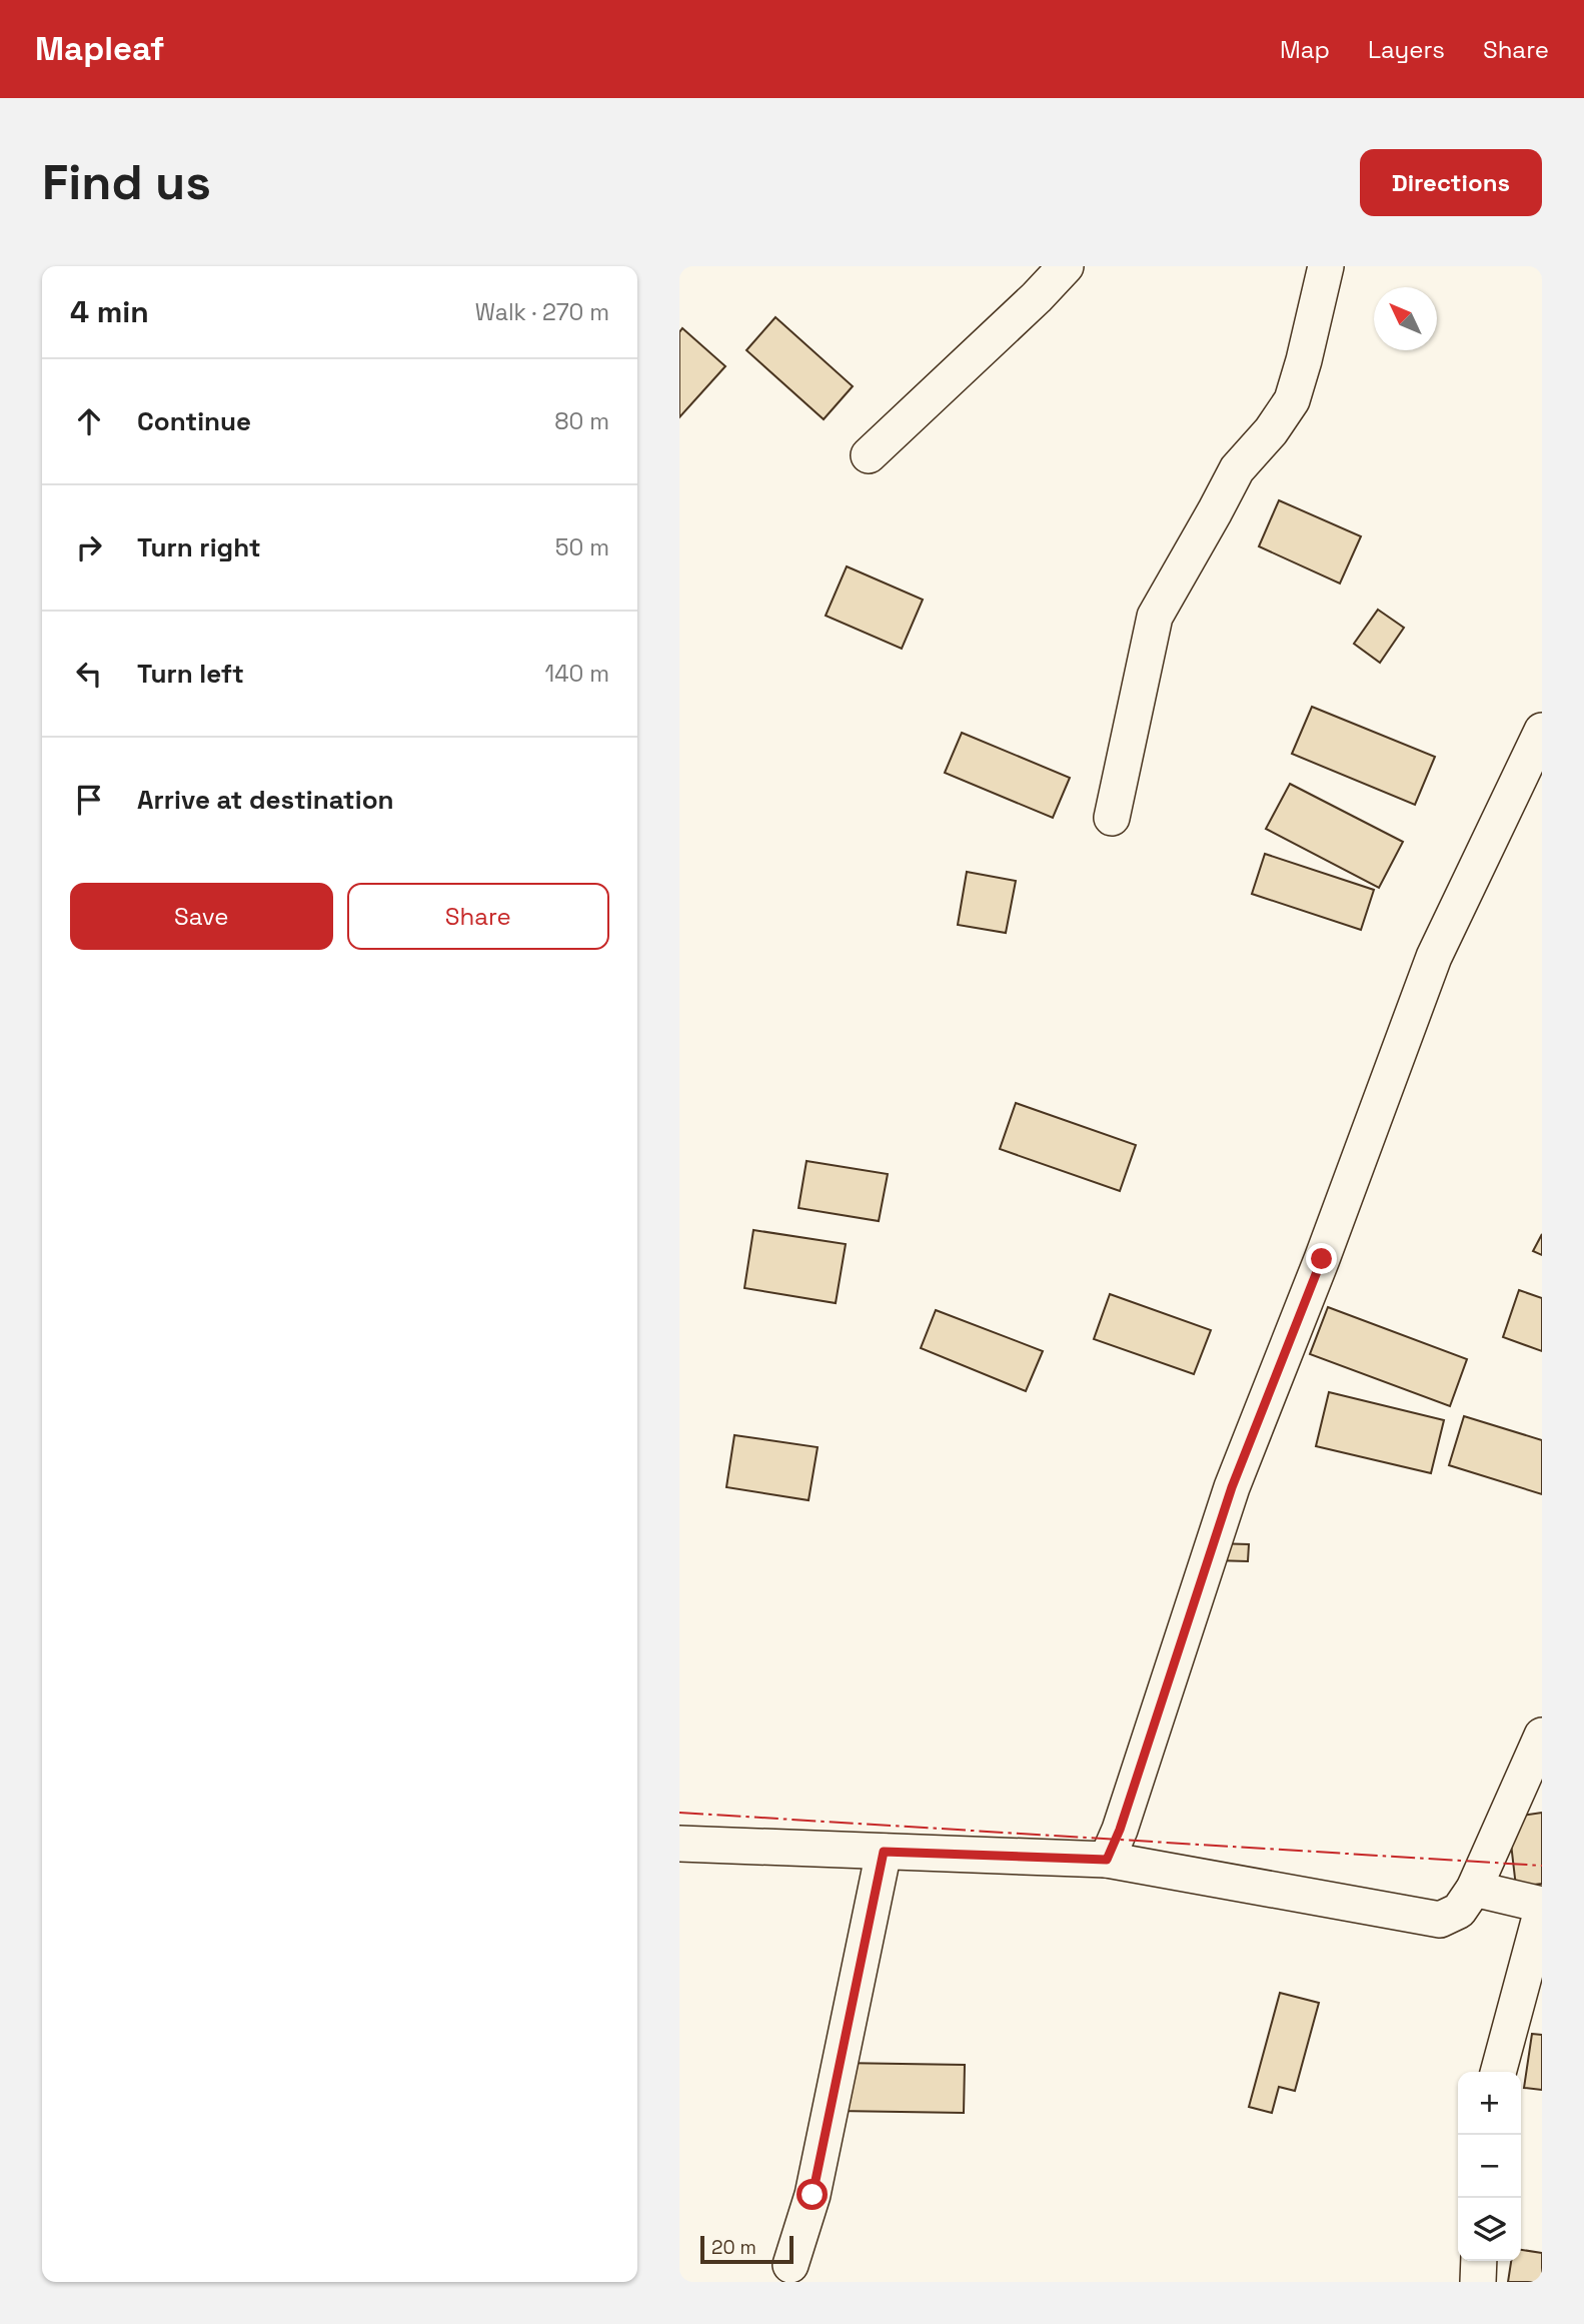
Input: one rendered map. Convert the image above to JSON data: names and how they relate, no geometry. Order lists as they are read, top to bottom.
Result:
{
  "scale_bar": "20 m",
  "north": "top left",
  "page": {
    "header": "Mapleaf",
    "nav": ["Map", "Layers", "Share"],
    "buttons": [
      "Directions",
      ["Save", "Share"]
    ],
    "title": "Find us",
    "heading": ["4 min", "Walk · 270 m"],
    "list": [
      ["Continue", "80 m"],
      ["Turn right", "50 m"],
      ["Turn left", "140 m"],
      "Arrive at destination"
    ],
    "map_buttons": ["+", "−"],
    "scale": "20 m"
  }
}
